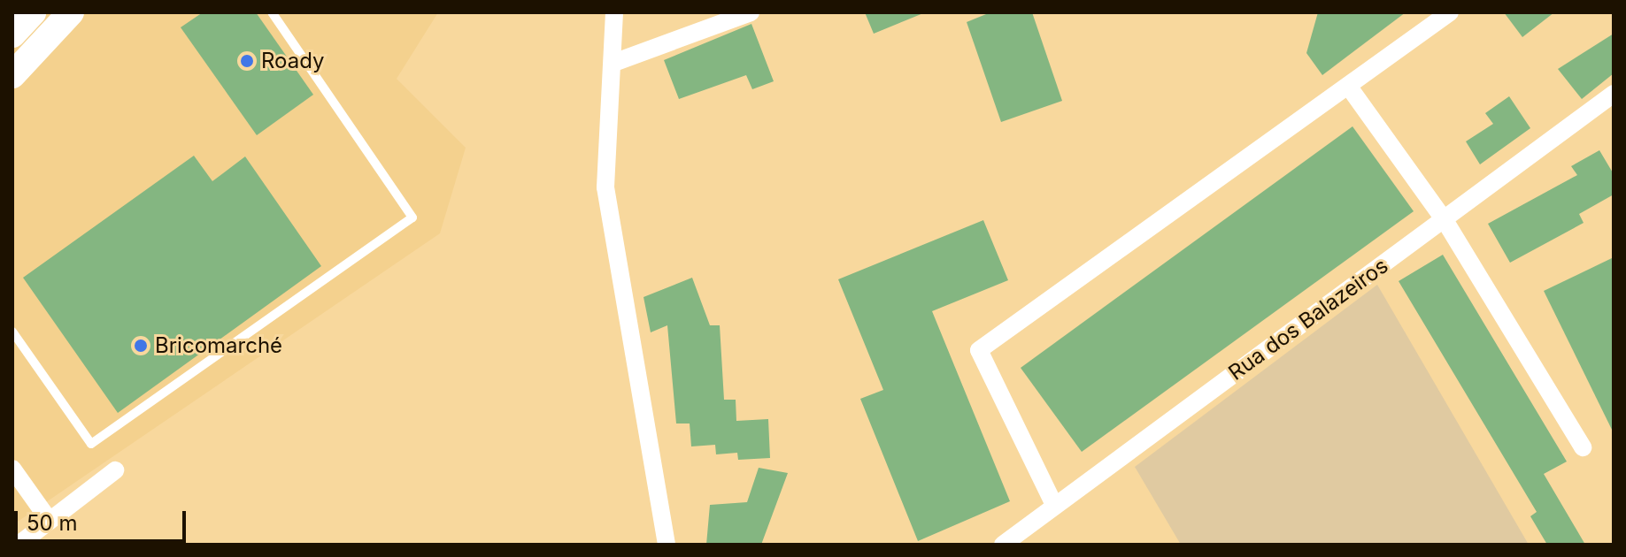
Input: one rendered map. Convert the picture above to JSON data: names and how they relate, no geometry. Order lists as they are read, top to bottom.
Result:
{
  "streets": {
    "street": ["Rua dos Balazeiros"]
  },
  "places": ["Roady", "Bricomarché"],
  "scale_bar": "50 m"
}
